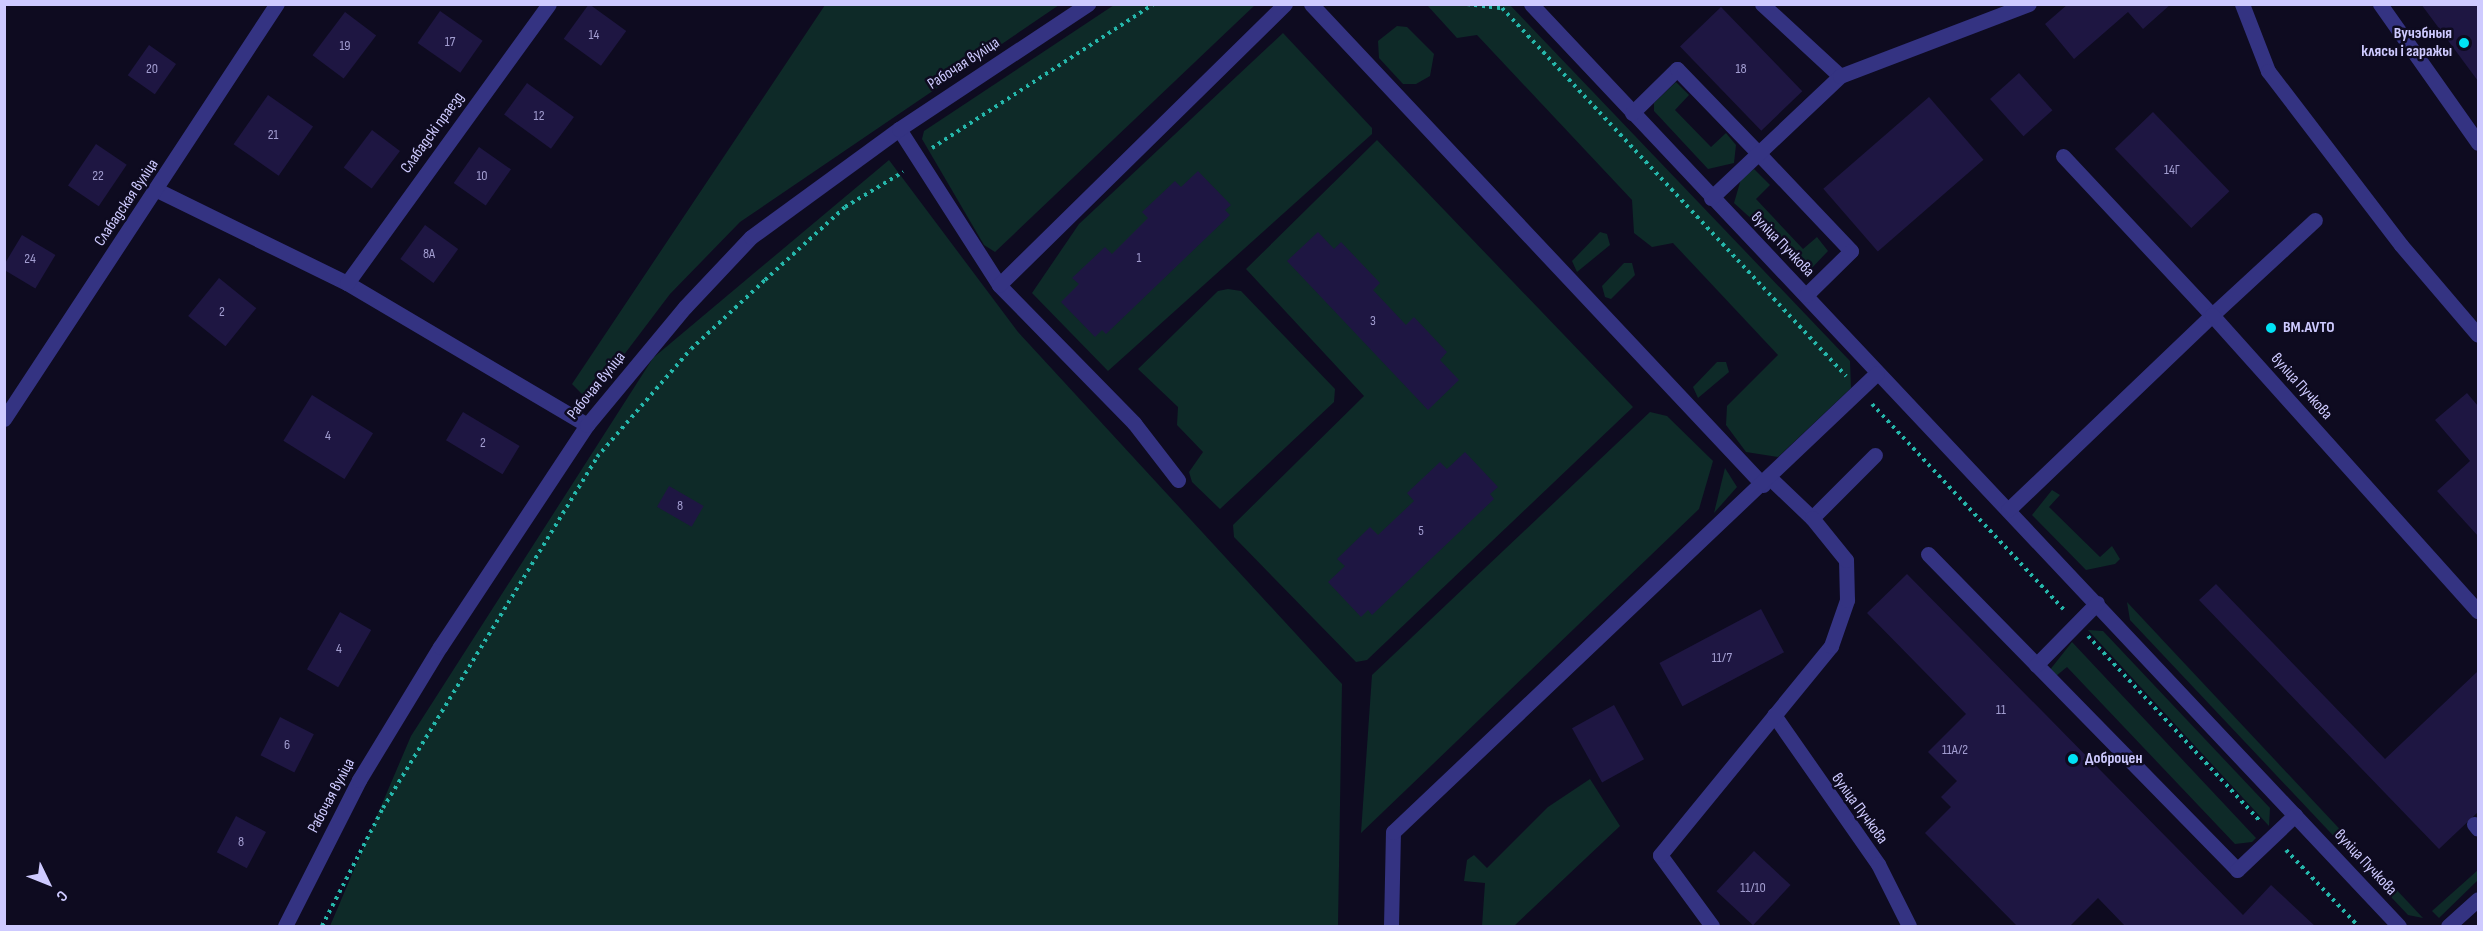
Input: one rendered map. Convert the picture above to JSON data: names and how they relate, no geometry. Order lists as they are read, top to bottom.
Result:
{
  "streets": {
    "street": [
      "Рабочая вуліца",
      "Слабадскі праезд",
      "Слабадская вуліца",
      "вуліца Пучкова"
    ]
  },
  "places": ["Вучэбныя клясы і гаражы", "BM.AVTO", "Доброцен"],
  "house_numbers": [
    "14",
    "17",
    "19",
    "20",
    "18",
    "12",
    "21",
    "14Г",
    "22",
    "10",
    "8А",
    "1",
    "24",
    "2",
    "3",
    "4",
    "2",
    "8",
    "5",
    "4",
    "11/7",
    "11",
    "6",
    "11А/2",
    "8",
    "11/10"
  ],
  "north": "bottom right"
}
